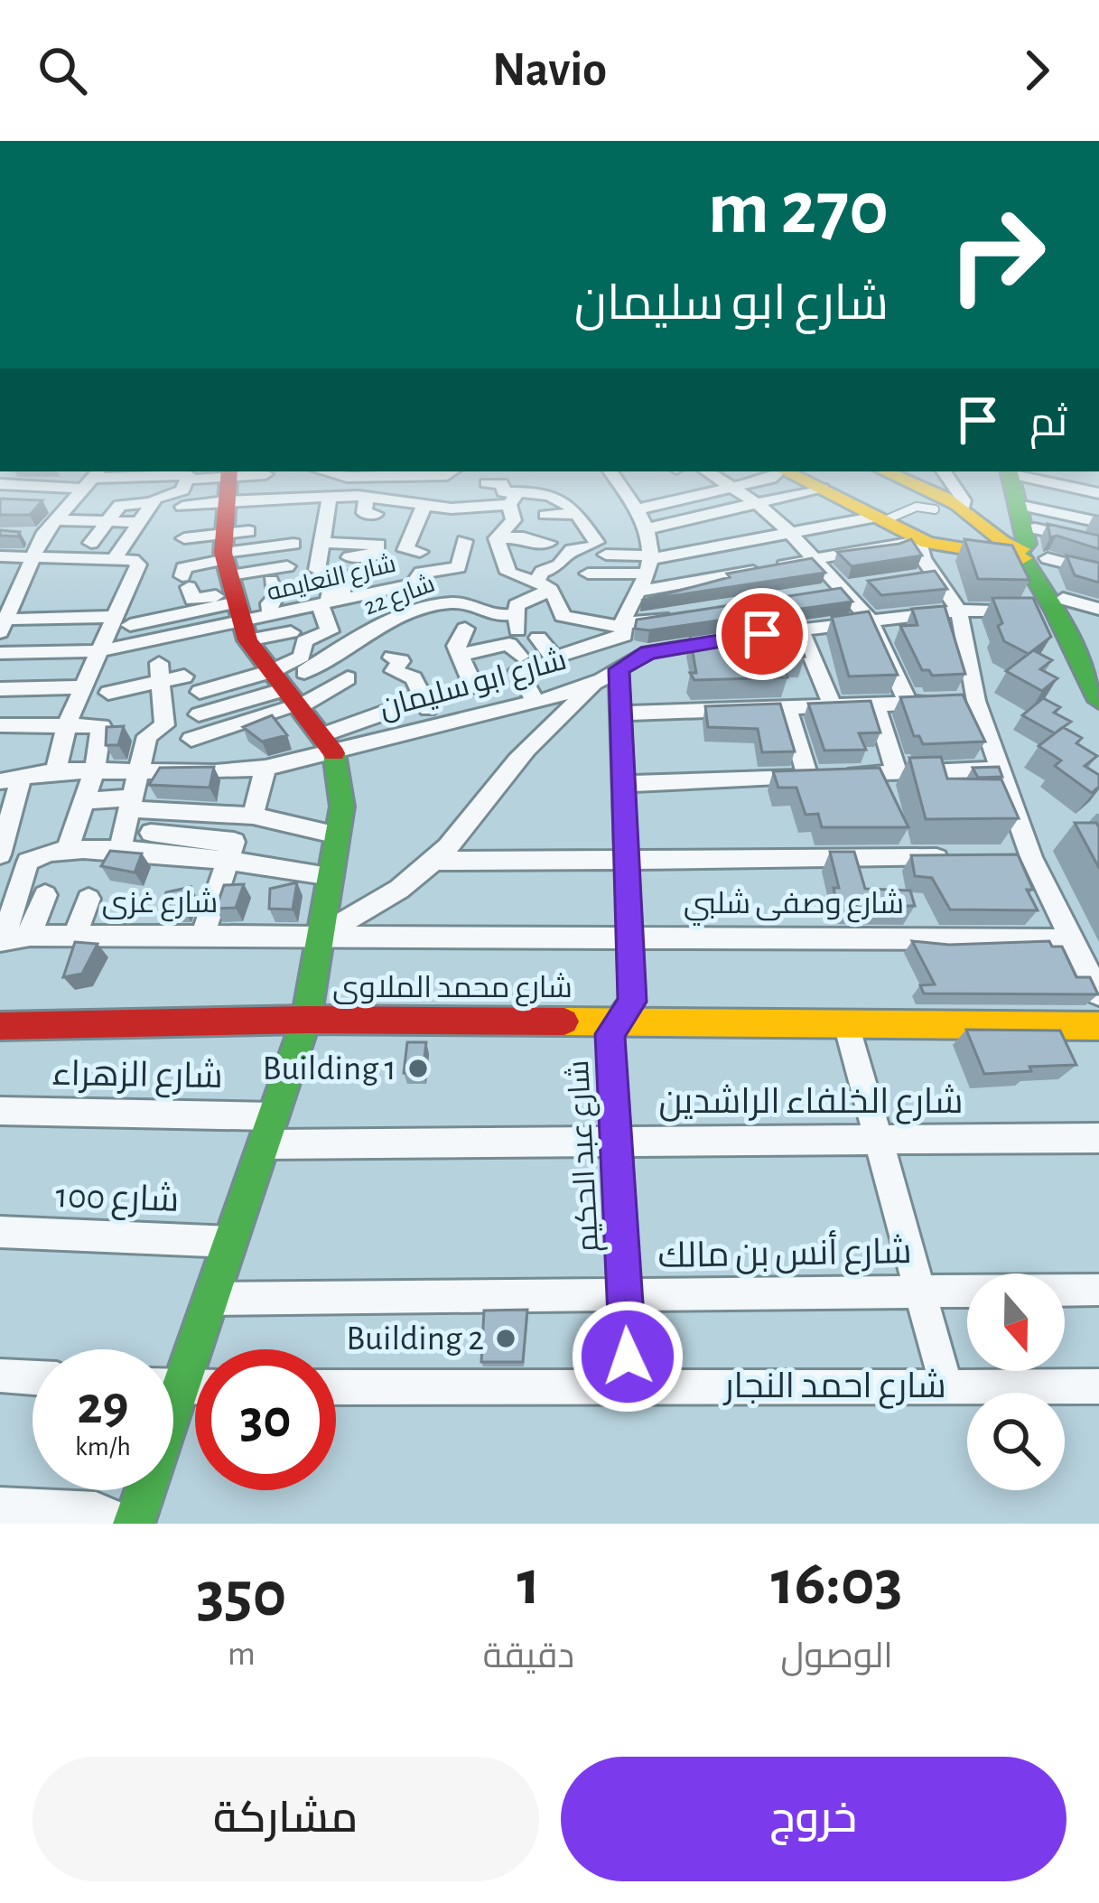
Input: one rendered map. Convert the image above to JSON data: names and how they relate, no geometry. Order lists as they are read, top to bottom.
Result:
{
  "streets": {
    "street": [
      "شارع النعايمه",
      "شارع 22",
      "شارع ابو سليمان",
      "شارع غزى",
      "شارع وصفى شلبي",
      "شارع محمد الملاوى",
      "شارع الزهراء",
      "شارع الخلفاء الراشدين",
      "شارع عبد الحكيم",
      "شارع 100",
      "شارع أنس بن مالك",
      "شارع احمد النجار"
    ]
  },
  "crossings": [
    ["شارع ابو سليمان", "شارع عبد الحكيم"],
    ["شارع غزى", "شارع وصفى شلبي"],
    ["شارع وصفى شلبي", "شارع عبد الحكيم"],
    ["شارع محمد الملاوى", "شارع عبد الحكيم"],
    ["شارع الزهراء", "شارع الخلفاء الراشدين"],
    ["شارع الخلفاء الراشدين", "شارع عبد الحكيم"],
    ["شارع عبد الحكيم", "شارع أنس بن مالك"],
    ["شارع عبد الحكيم", "شارع احمد النجار"]
  ],
  "places": ["Building 1", "Building 2"],
  "north": "bottom",
  "page": {
    "header": "Navio",
    "turn": ["270 m", "شارع ابو سليمان"],
    "then": "ثم",
    "speed": "29 km/h",
    "limit": "30",
    "eta": [
      "16:03",
      "الوصول",
      "1",
      "دقيقة",
      "350",
      "m"
    ],
    "buttons": ["خروج", "مشاركة"]
  }
}
